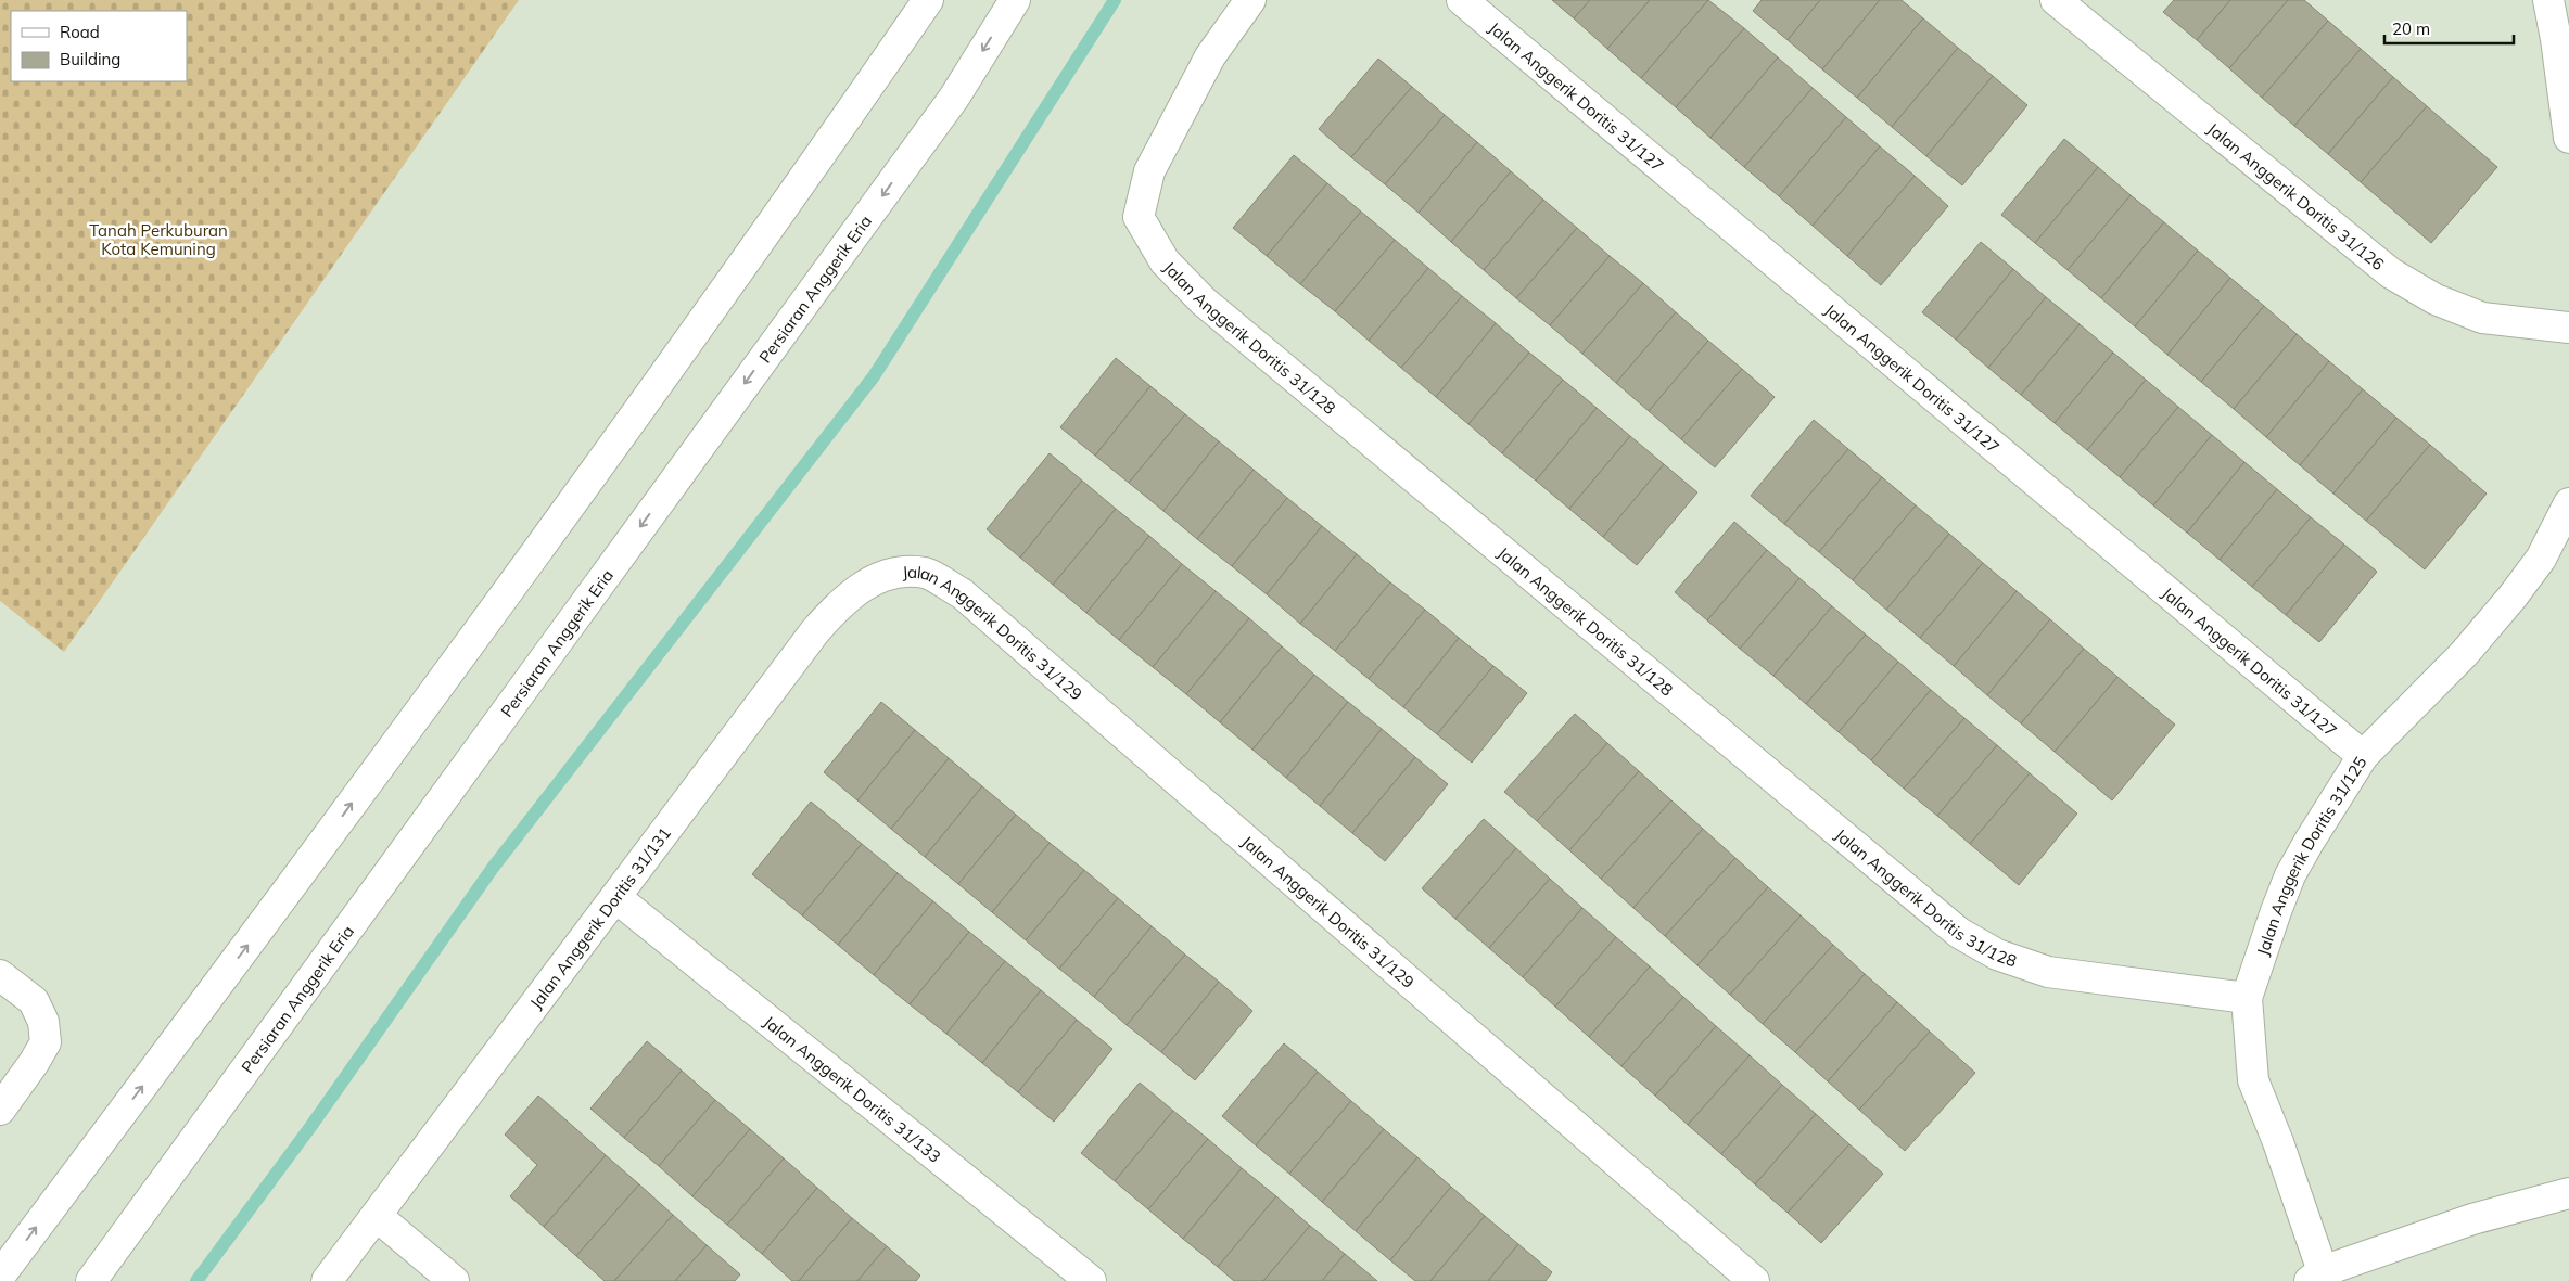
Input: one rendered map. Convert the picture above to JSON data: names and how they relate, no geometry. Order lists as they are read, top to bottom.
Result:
{
  "streets": {
    "street": [
      "Jalan Anggerik Doritis 31/127",
      "Jalan Anggerik Doritis 31/126",
      "Persiaran Anggerik Eria",
      "Jalan Anggerik Doritis 31/128",
      "Jalan Anggerik Doritis 31/129",
      "Jalan Anggerik Doritis 31/125",
      "Jalan Anggerik Doritis 31/131",
      "Jalan Anggerik Doritis 31/133"
    ]
  },
  "crossings": [
    ["Jalan Anggerik Doritis 31/127", "Jalan Anggerik Doritis 31/125"],
    ["Jalan Anggerik Doritis 31/128", "Jalan Anggerik Doritis 31/125"],
    ["Jalan Anggerik Doritis 31/129", "Jalan Anggerik Doritis 31/131"],
    ["Jalan Anggerik Doritis 31/131", "Jalan Anggerik Doritis 31/133"]
  ],
  "parks": ["Tanah Perkuburan Kota Kemuning"],
  "legend": ["Road", "Building"],
  "scale_bar": "20 m"
}
